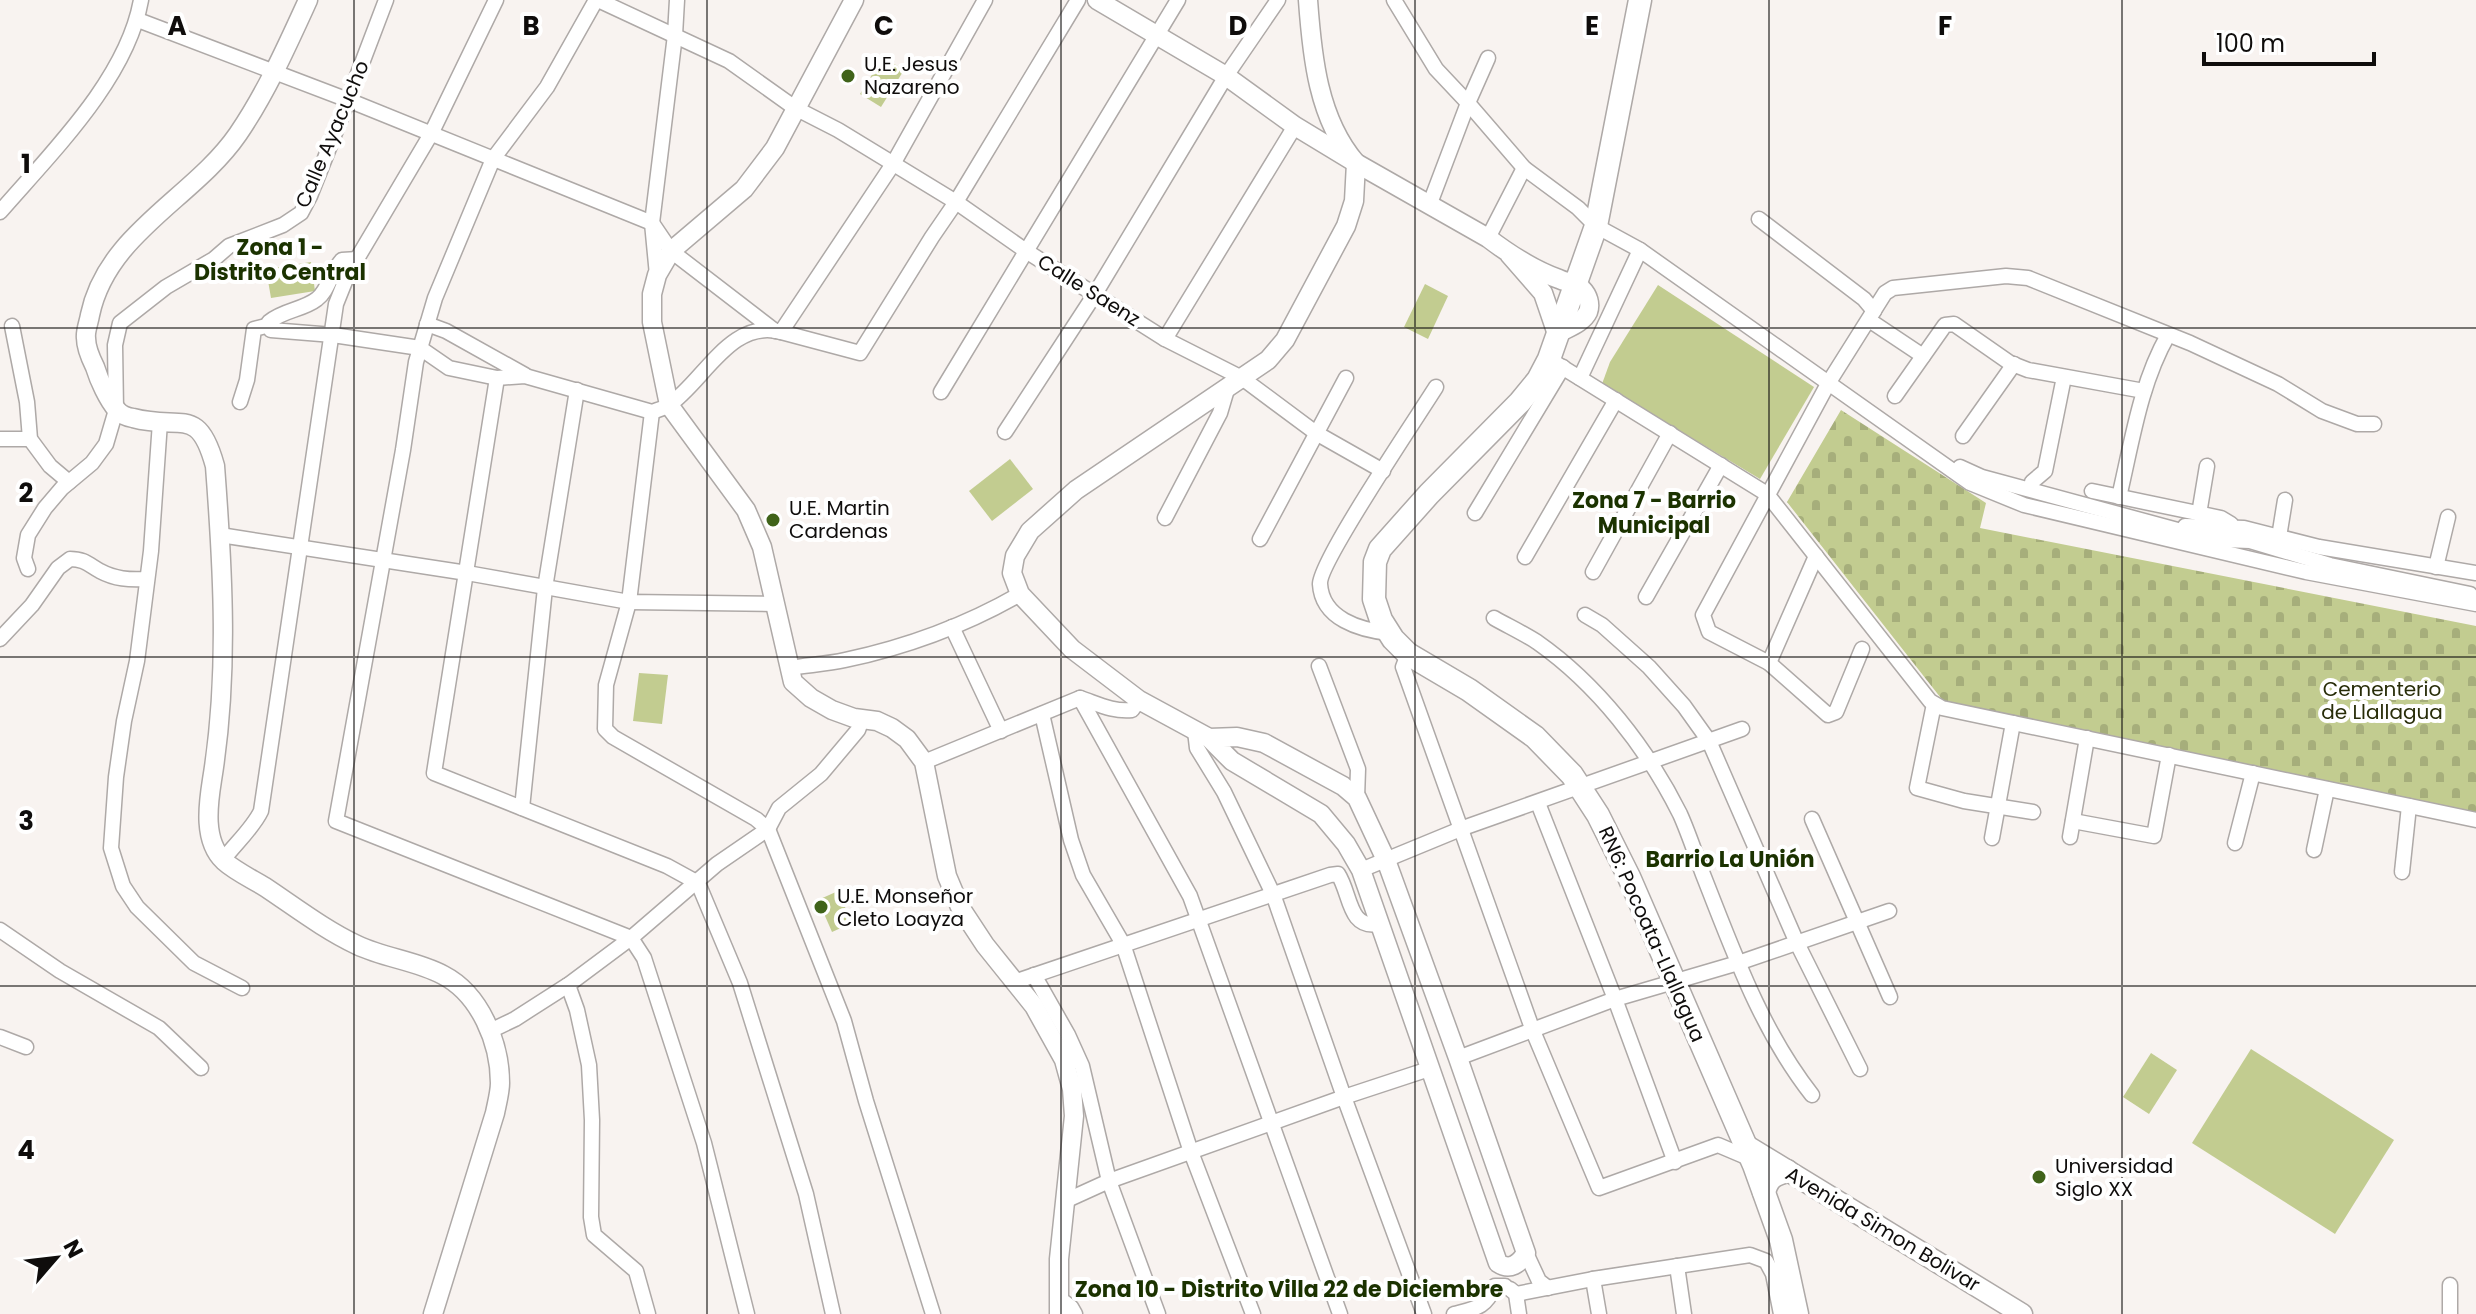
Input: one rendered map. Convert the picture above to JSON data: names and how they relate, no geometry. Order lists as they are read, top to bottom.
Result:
{
  "streets": {
    "highway": ["RN6: Pocoata-Llallagua"],
    "main road": ["Avenida Simon Bolivar"],
    "street": ["Calle Ayacucho", "Calle Saenz"]
  },
  "crossings": [
    ["RN6: Pocoata-Llallagua", "Avenida Simon Bolivar"]
  ],
  "districts": [
    "Zona 1 - Distrito Central",
    "Zona 7 - Barrio Municipal",
    "Barrio La Unión",
    "Zona 10 - Distrito Villa 22 de Diciembre"
  ],
  "parks": ["Cementerio de Llallagua"],
  "places": [
    "U.E. Jesus Nazareno",
    "U.E. Martin Cardenas",
    "U.E. Monseñor Cleto Loayza",
    "Universidad Siglo XX"
  ],
  "scale_bar": "100 m",
  "north": "top right",
  "grid": {
    "columns": [
      "A",
      "B",
      "C",
      "D",
      "E",
      "F"
    ],
    "rows": [
      "1",
      "2",
      "3",
      "4"
    ]
  }
}
